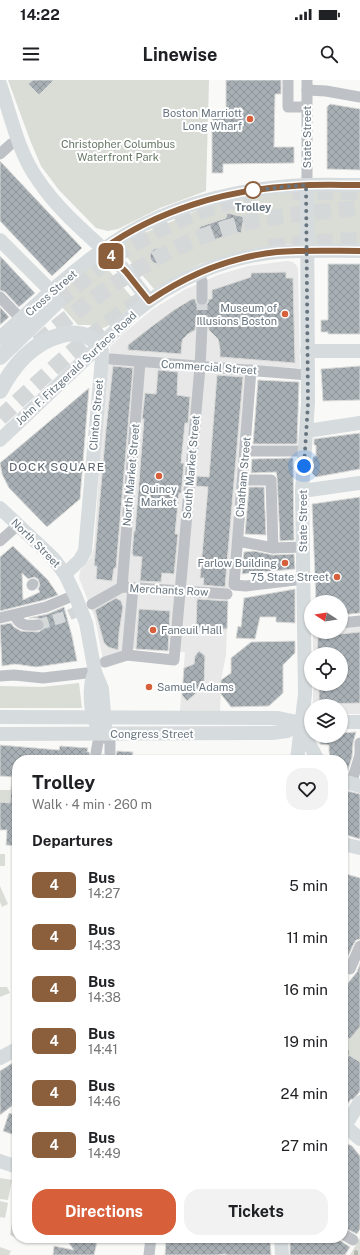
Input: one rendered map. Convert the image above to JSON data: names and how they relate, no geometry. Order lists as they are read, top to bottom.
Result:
{
  "streets": {
    "main road": [
      "State Street",
      "Cross Street",
      "John F. Fitzgerald Surface Road",
      "Clinton Street",
      "North Street",
      "Congress Street"
    ],
    "street": [
      "Commercial Street",
      "South Market Street",
      "North Market Street",
      "Chatham Street",
      "Merchants Row"
    ]
  },
  "crossings": [
    ["State Street", "Cross Street"],
    ["State Street", "Commercial Street"],
    ["State Street", "John F. Fitzgerald Surface Road"],
    ["State Street", "Chatham Street"],
    ["Commercial Street", "South Market Street"],
    ["Commercial Street", "North Market Street"],
    ["Commercial Street", "Chatham Street"],
    ["John F. Fitzgerald Surface Road", "Clinton Street"],
    ["Clinton Street", "North Street"],
    ["South Market Street", "North Market Street"],
    ["South Market Street", "Merchants Row"],
    ["North Market Street", "Merchants Row"],
    ["North Street", "Congress Street"]
  ],
  "districts": ["DOCK SQUARE"],
  "parks": ["Christopher Columbus Waterfront Park"],
  "places": [
    "Boston Marriott Long Wharf",
    "Trolley",
    "Museum of Illusions Boston",
    "Quincy Market",
    "Farlow Building",
    "75 State Street",
    "Faneuil Hall",
    "Samuel Adams"
  ],
  "lines": ["bus line 4"],
  "north": "left",
  "page": {
    "status": "14:22",
    "header": "Linewise",
    "on_map": "4",
    "heading": [
      ["Trolley", "Walk · 4 min · 260 m"],
      "Departures"
    ],
    "list": [
      {
        "mark": "4",
        "name": "Bus",
        "note": "14:27",
        "value": "5 min"
      },
      {
        "mark": "4",
        "name": "Bus",
        "note": "14:33",
        "value": "11 min"
      },
      {
        "mark": "4",
        "name": "Bus",
        "note": "14:38",
        "value": "16 min"
      },
      {
        "mark": "4",
        "name": "Bus",
        "note": "14:41",
        "value": "19 min"
      },
      {
        "mark": "4",
        "name": "Bus",
        "note": "14:46",
        "value": "24 min"
      },
      {
        "mark": "4",
        "name": "Bus",
        "note": "14:49",
        "value": "27 min"
      }
    ],
    "buttons": ["Directions", "Tickets"]
  }
}
